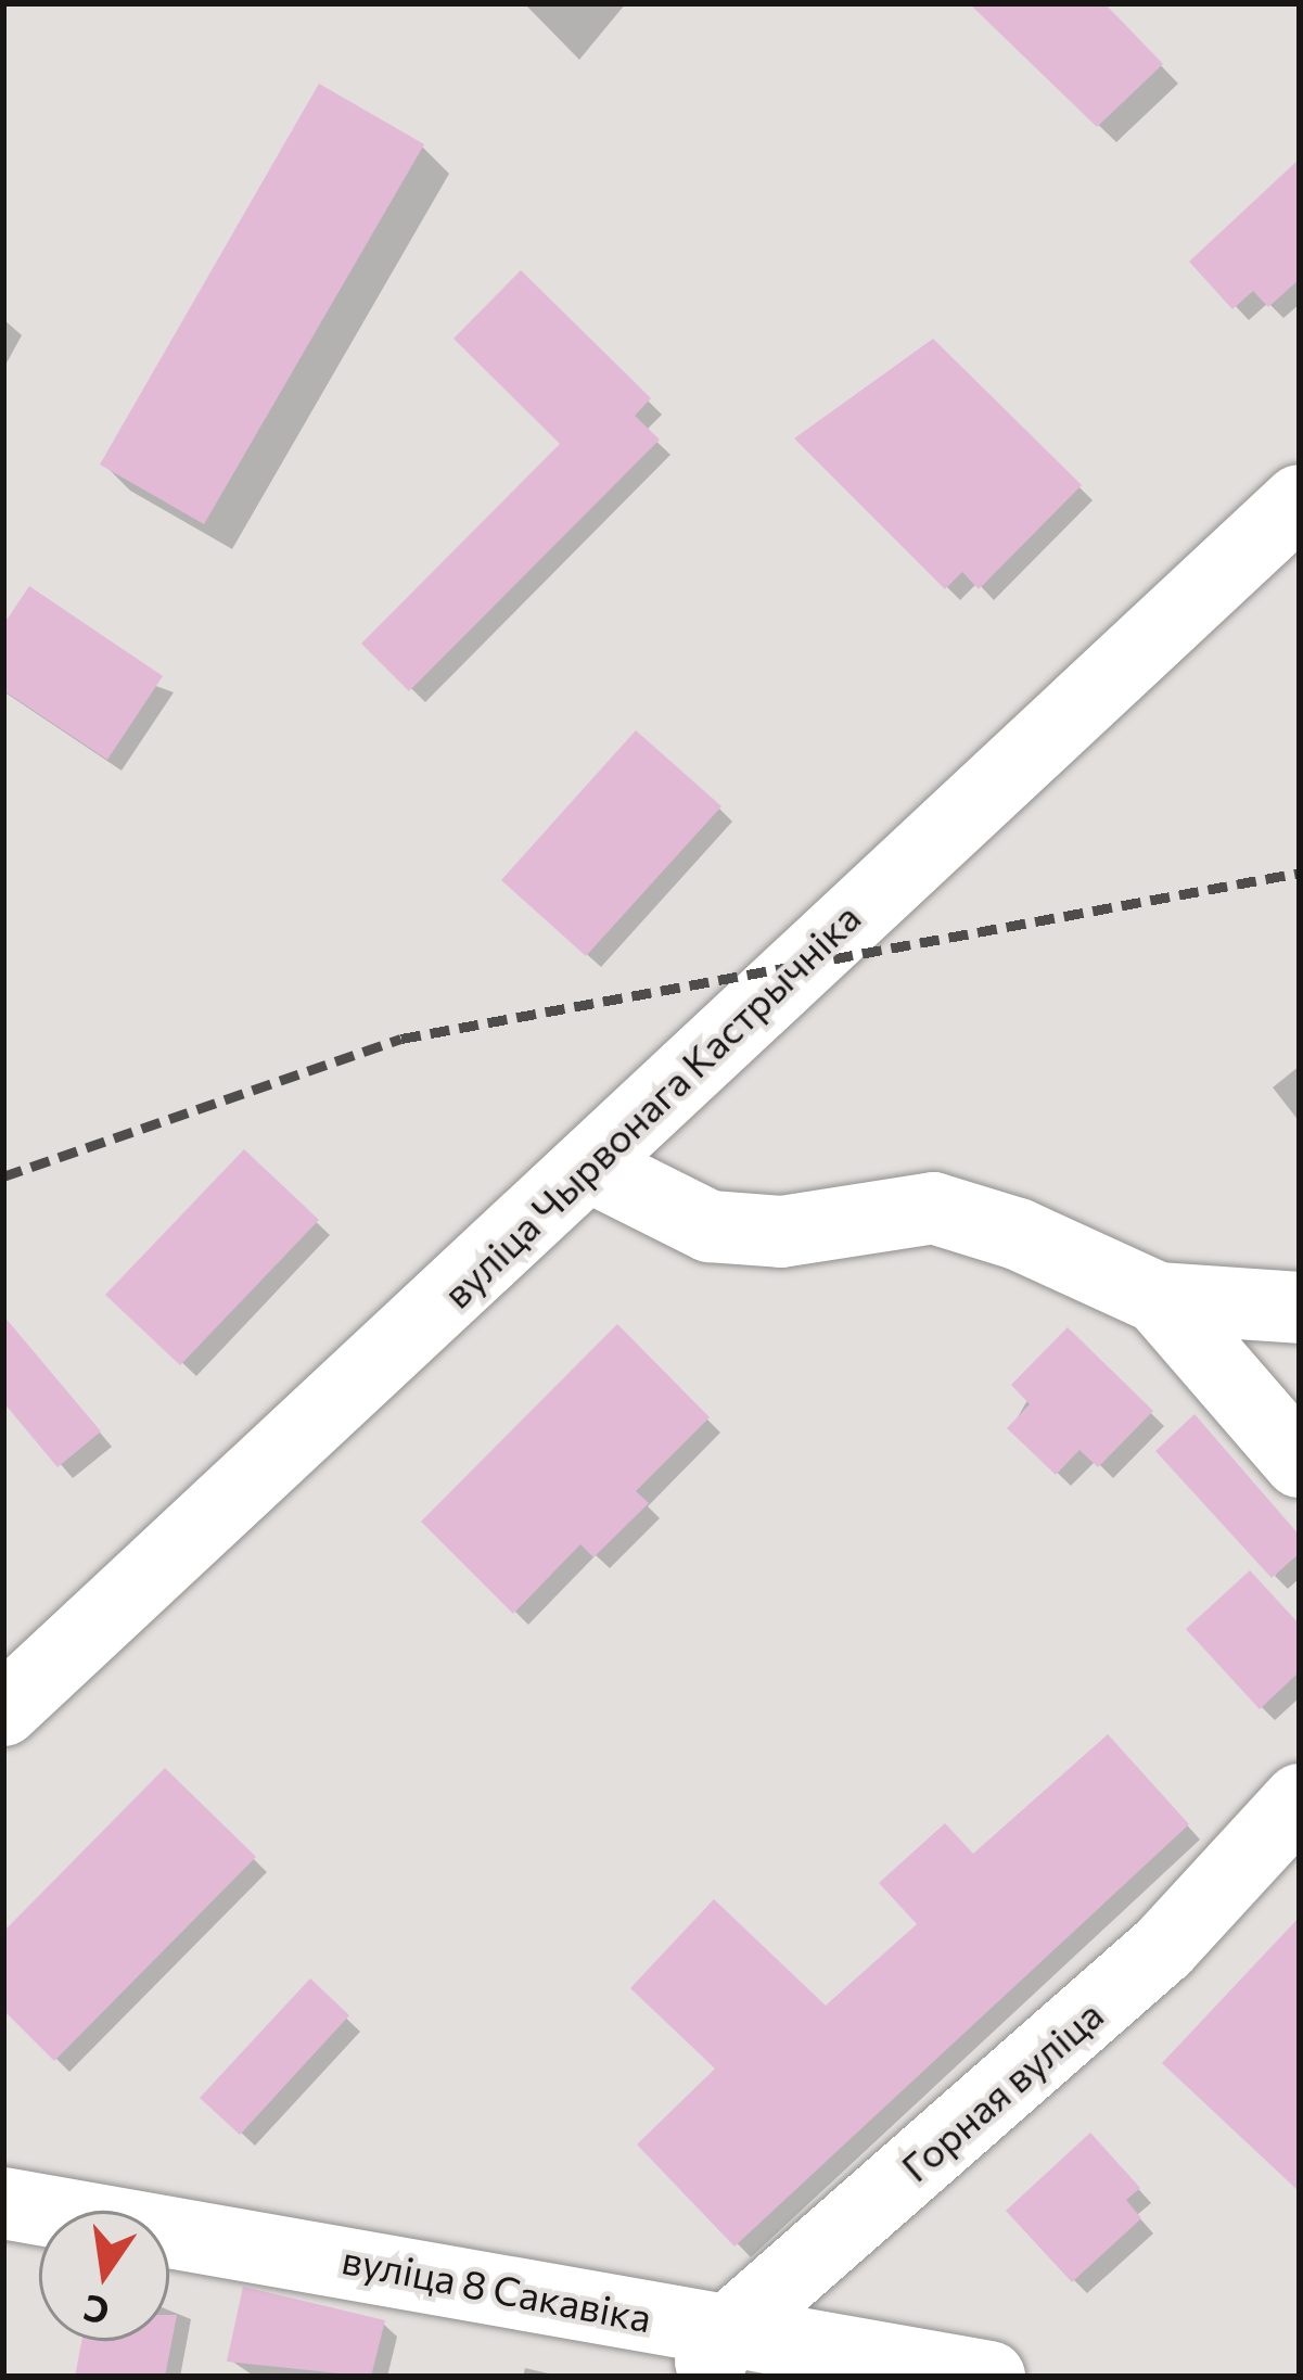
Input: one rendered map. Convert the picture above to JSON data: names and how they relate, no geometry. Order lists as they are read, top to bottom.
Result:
{
  "streets": {
    "street": ["вуліца Чырвонага Кастрычніка", "Горная вуліца", "вуліца 8 Сакавіка"]
  },
  "crossings": [
    ["Горная вуліца", "вуліца 8 Сакавіка"]
  ],
  "north": "bottom"
}
